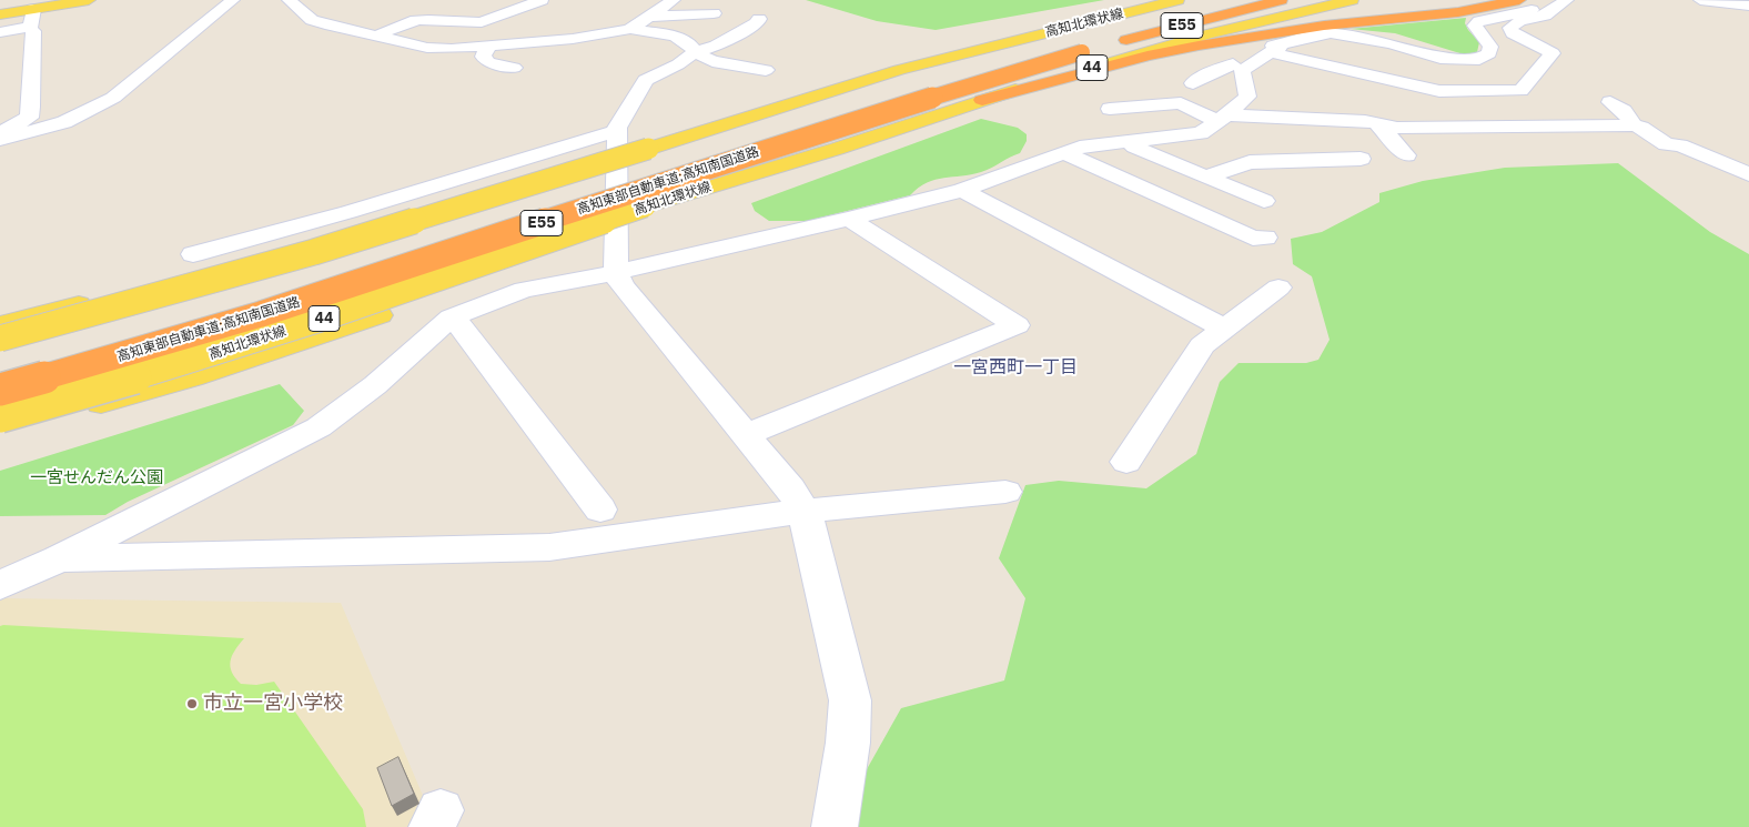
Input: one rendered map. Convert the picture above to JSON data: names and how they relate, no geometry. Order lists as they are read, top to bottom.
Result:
{
  "streets": {
    "highway": ["E55", "高知東部自動車道;高知南国道路"],
    "main road": ["高知北環状線", "44"]
  },
  "crossings": [
    ["高知北環状線", "44"]
  ],
  "districts": ["一宮西町一丁目"],
  "parks": ["一宮せんだん公園"],
  "places": ["市立一宮小学校"]
}
